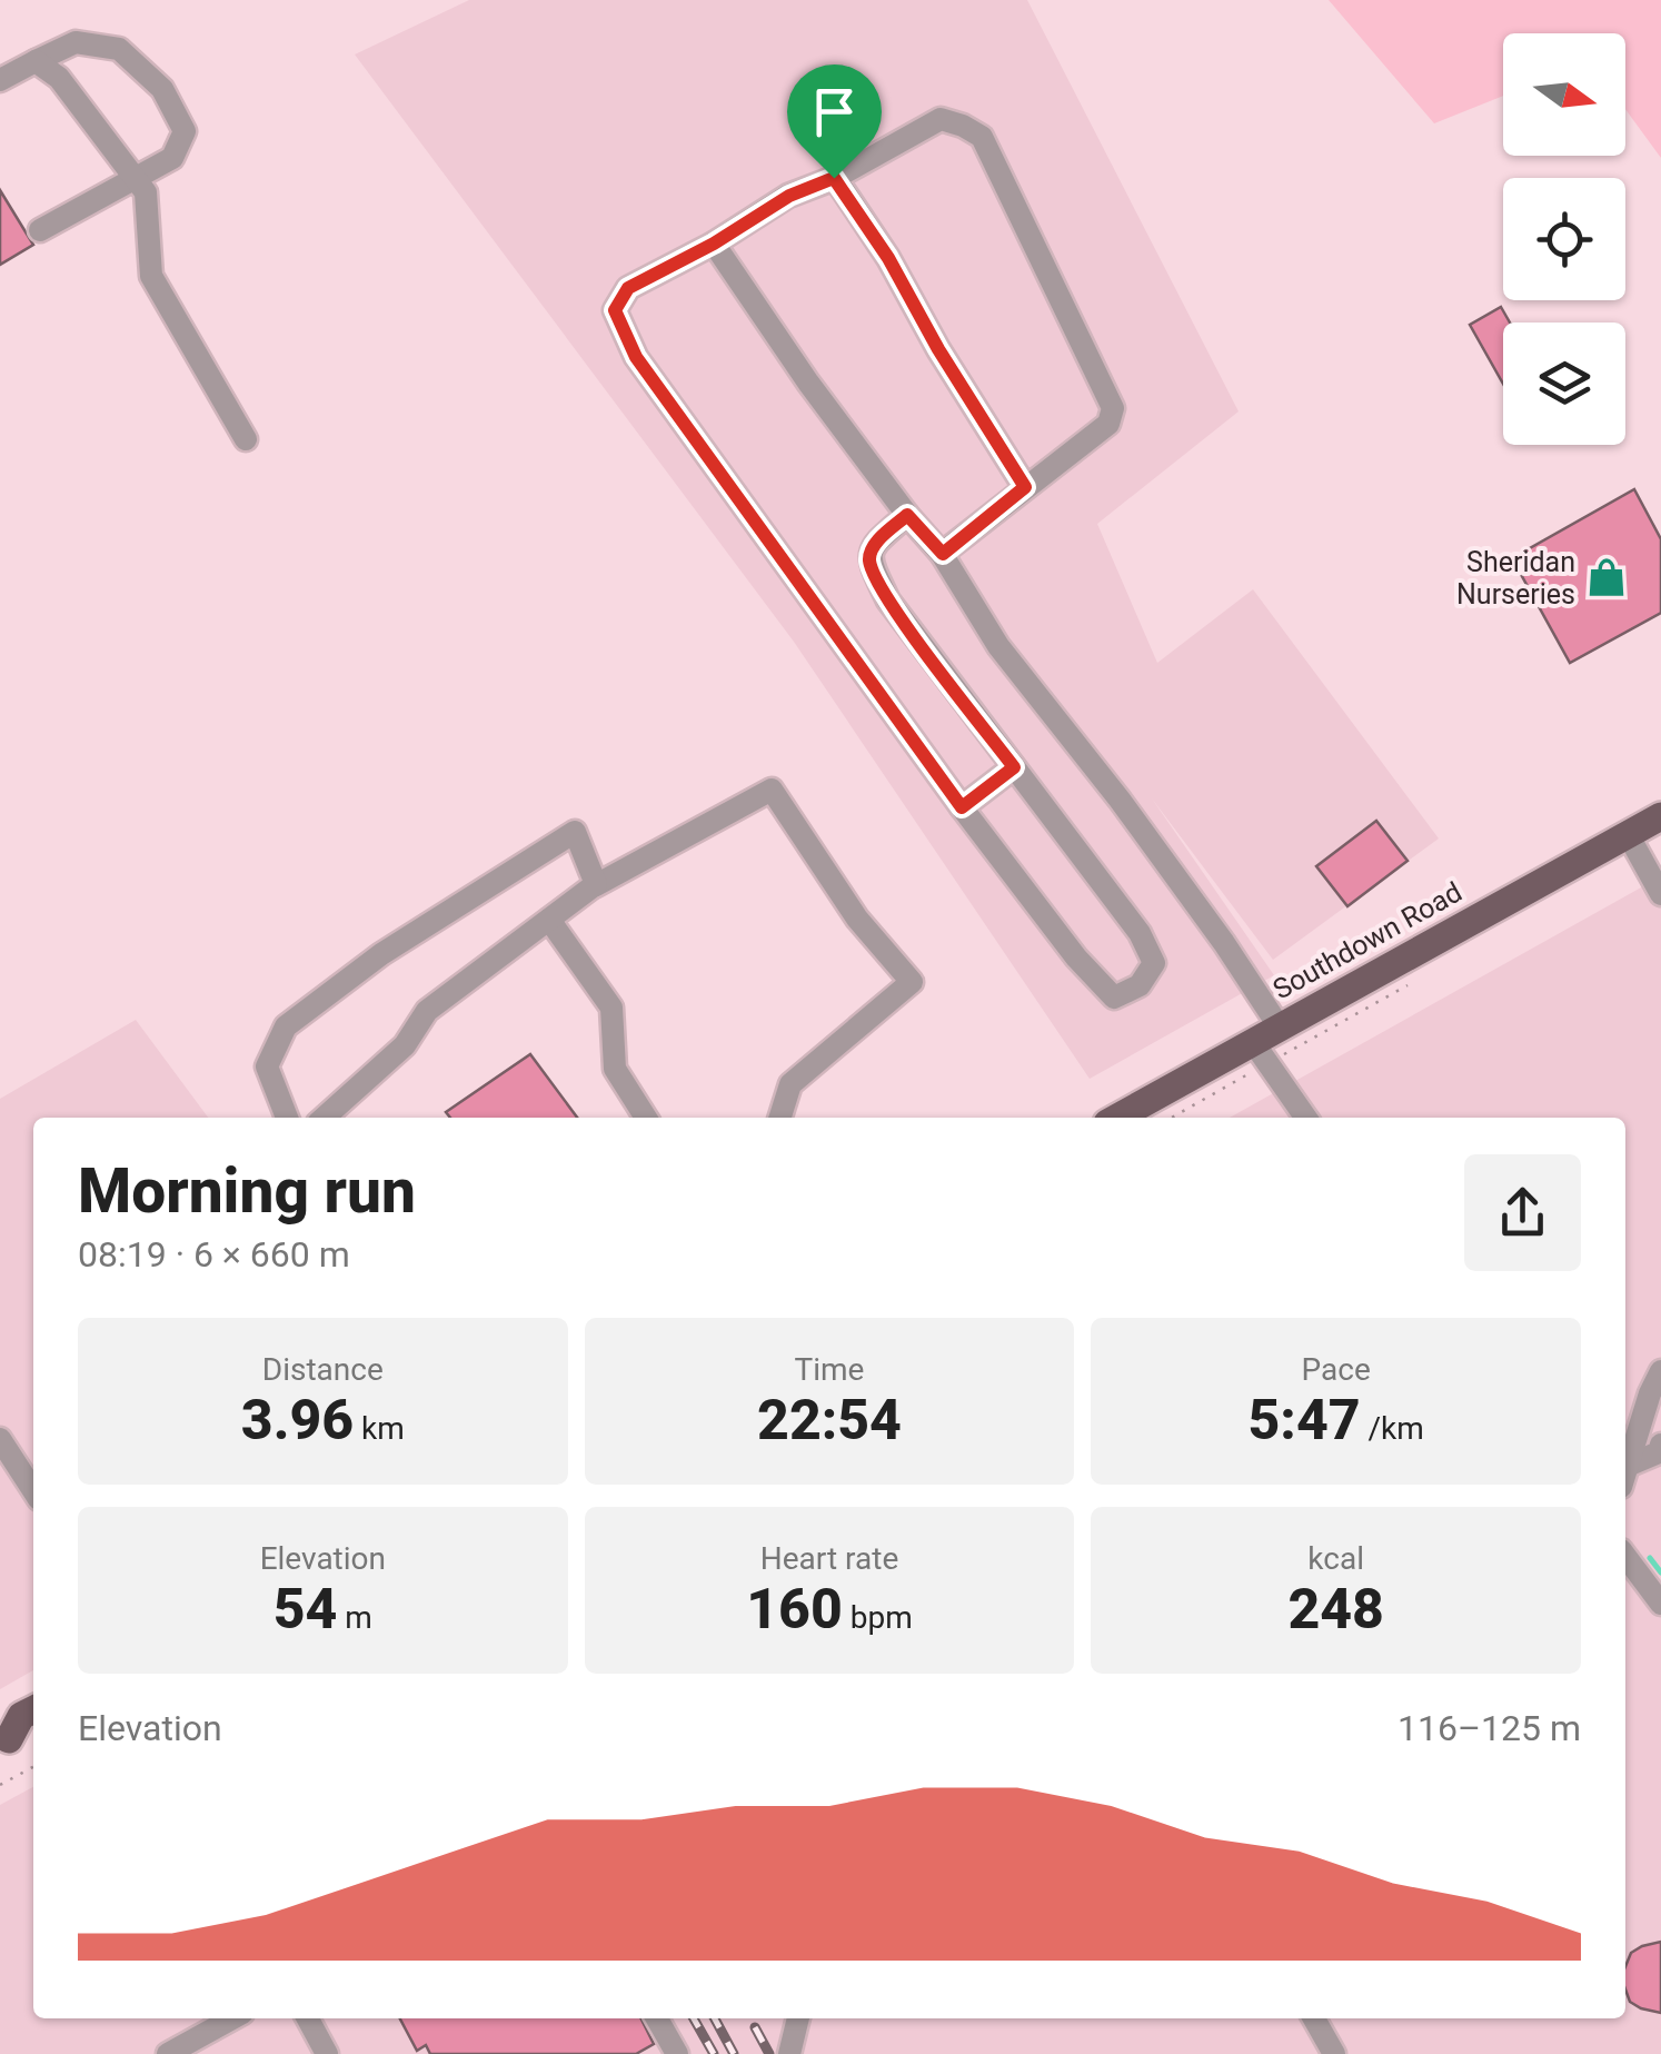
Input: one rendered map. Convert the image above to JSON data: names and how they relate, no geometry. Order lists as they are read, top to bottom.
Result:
{
  "streets": {
    "main road": ["Southdown Road"]
  },
  "places": {
    "shop": ["Sheridan Nurseries"]
  },
  "north": "right",
  "page": {
    "heading": ["Morning run", "08:19 · 6 × 660 m"],
    "stats": [
      ["Distance", "3.96 km"],
      ["Time", "22:54"],
      ["Pace", "5:47 /km"],
      ["Elevation", "54 m"],
      ["Heart rate", "160 bpm"],
      ["kcal", "248"]
    ],
    "chart": ["Elevation", "116–125 m"]
  }
}
